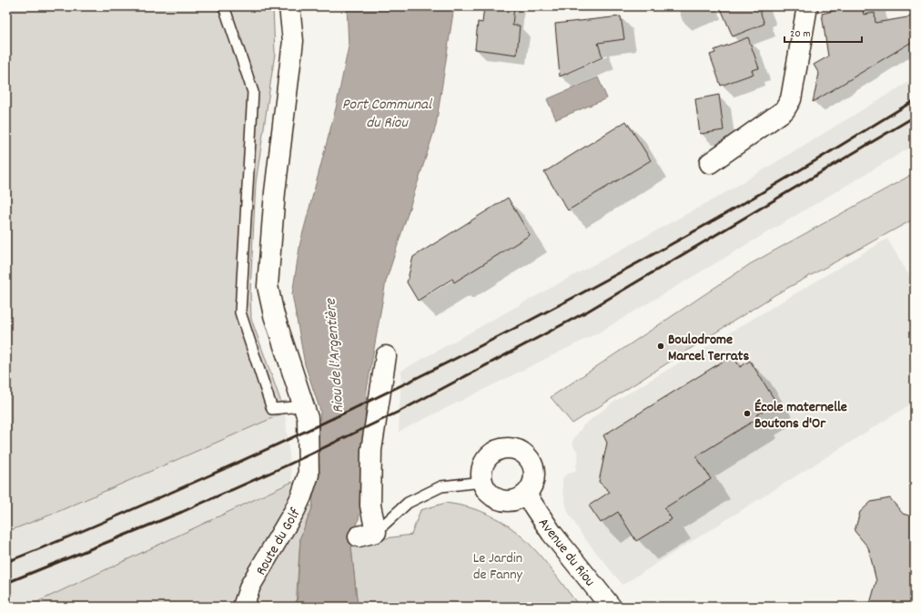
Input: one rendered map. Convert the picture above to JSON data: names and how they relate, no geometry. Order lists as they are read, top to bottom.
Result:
{
  "streets": {
    "street": ["Route du Golf", "Avenue du Riou"]
  },
  "water": ["Port Communal du Riou", "Riou de l'Argentière"],
  "parks": ["Le Jardin de Fanny"],
  "places": ["Boulodrome Marcel Terrats", "École maternelle Boutons d'Or"],
  "scale_bar": "20 m"
}
